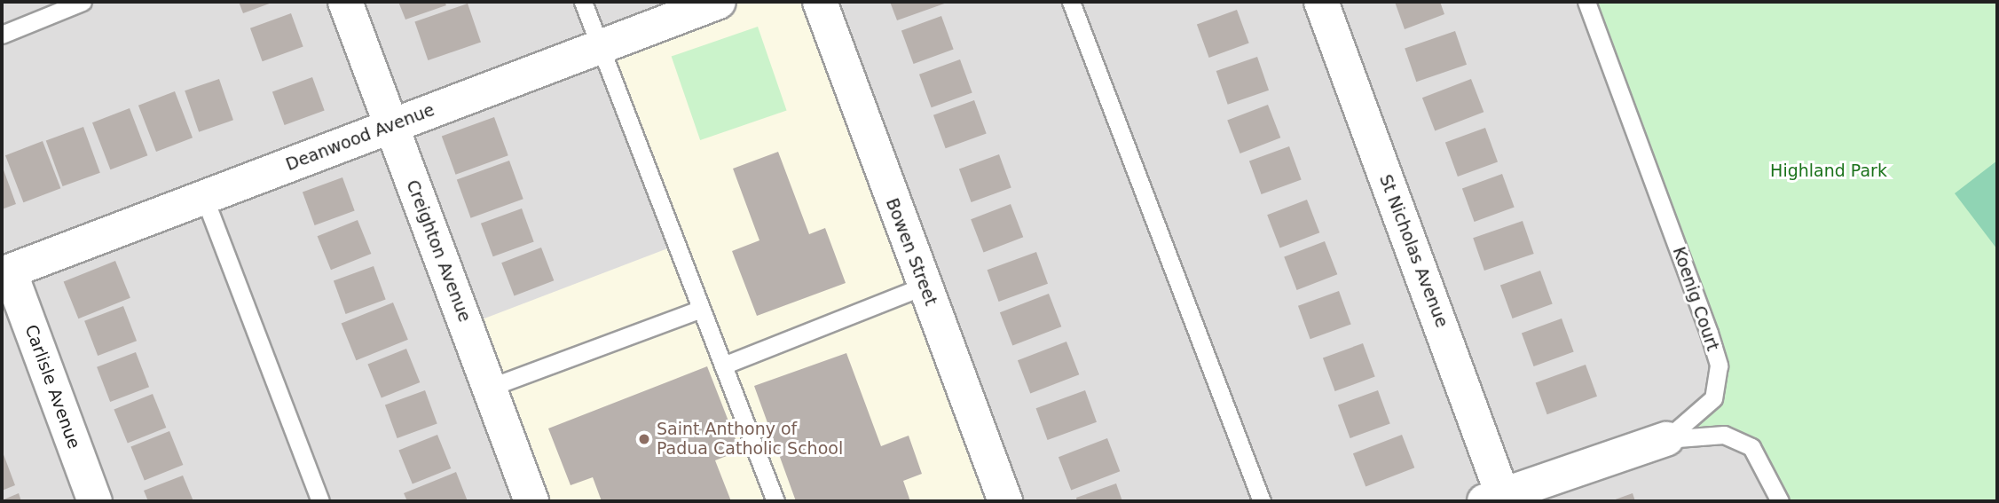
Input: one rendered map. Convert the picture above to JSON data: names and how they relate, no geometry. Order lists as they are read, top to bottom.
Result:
{
  "streets": {
    "street": [
      "Deanwood Avenue",
      "Creighton Avenue",
      "St Nicholas Avenue",
      "Bowen Street",
      "Carlisle Avenue"
    ],
    "lane": ["Koenig Court"]
  },
  "crossings": [
    ["Deanwood Avenue", "Creighton Avenue"],
    ["Deanwood Avenue", "Carlisle Avenue"]
  ],
  "parks": ["Highland Park"],
  "places": ["Saint Anthony of Padua Catholic School"]
}
